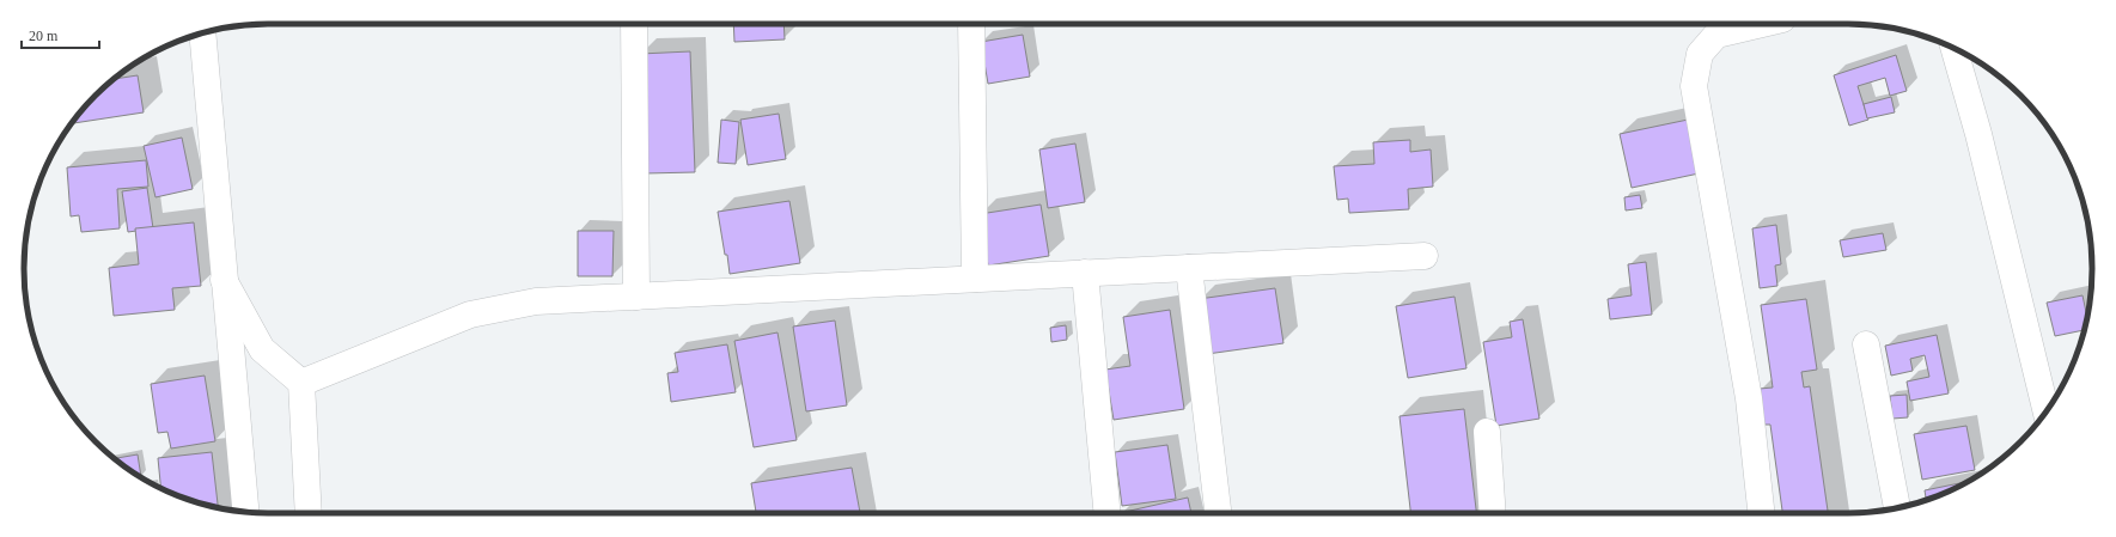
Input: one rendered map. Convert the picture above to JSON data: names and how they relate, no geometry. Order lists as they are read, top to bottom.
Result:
{
  "scale_bar": "20 m"
}
